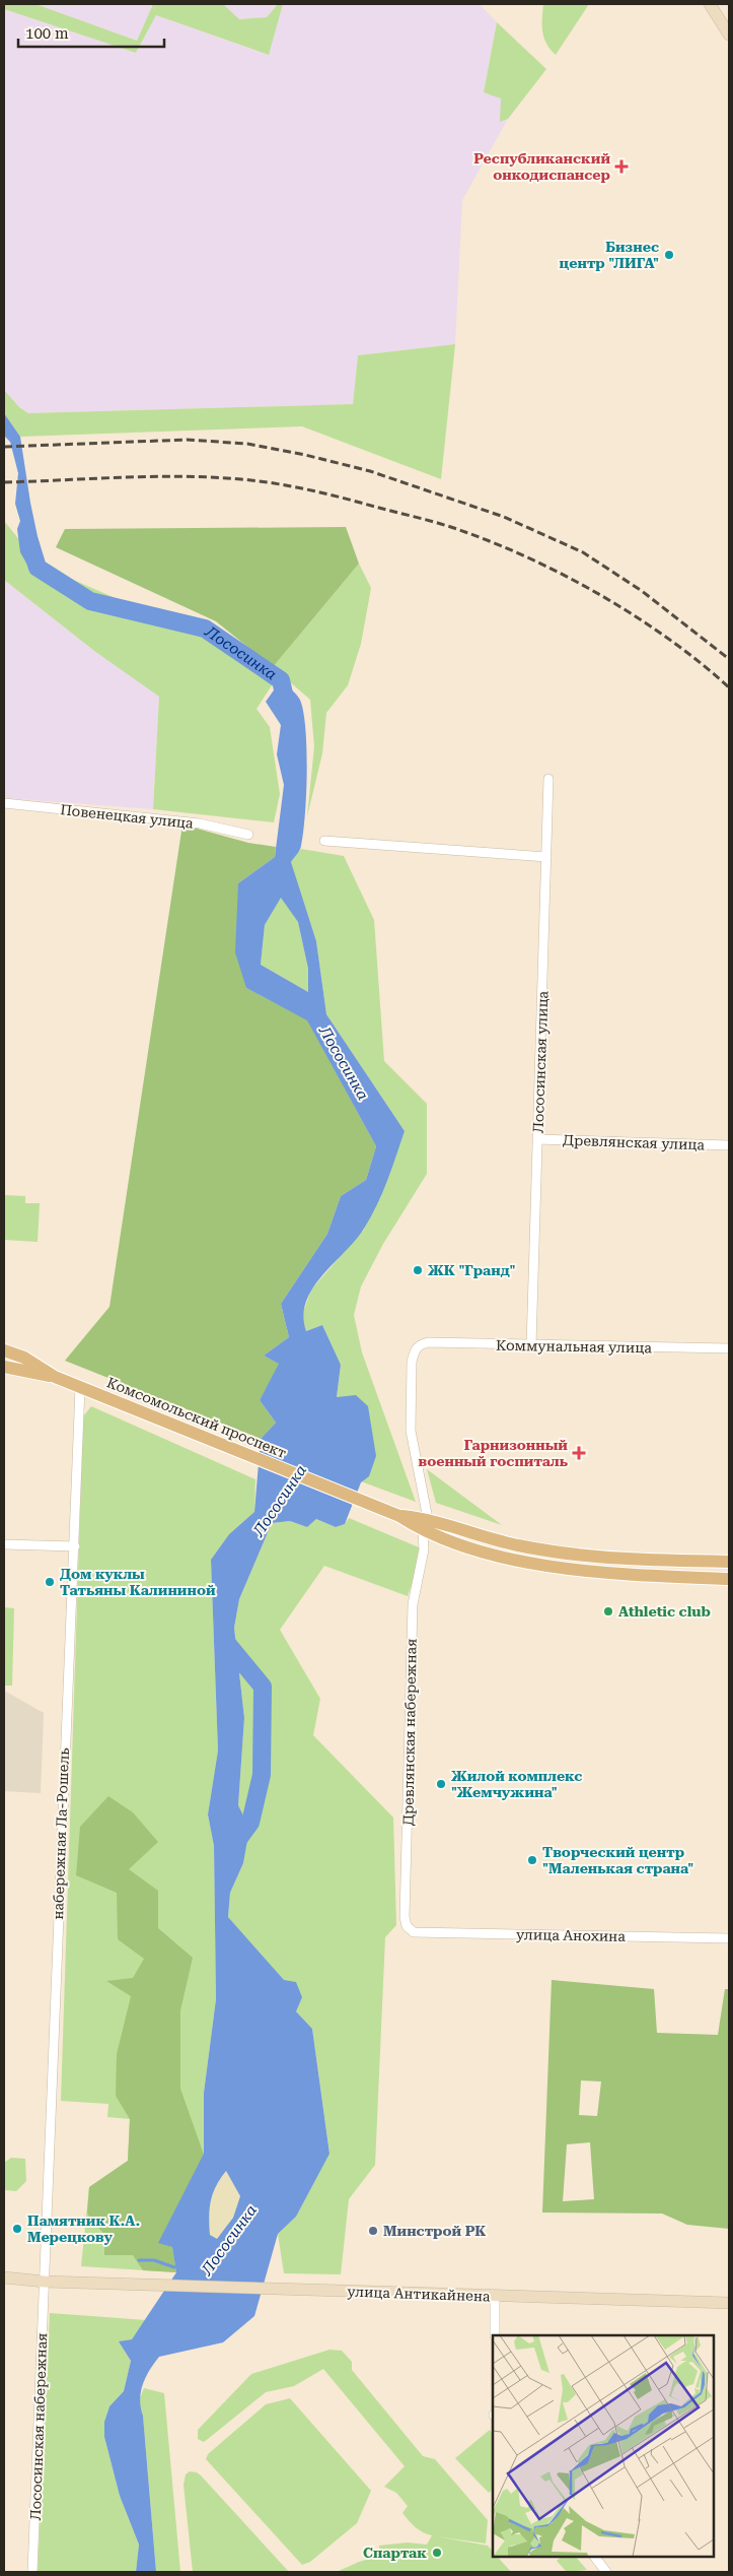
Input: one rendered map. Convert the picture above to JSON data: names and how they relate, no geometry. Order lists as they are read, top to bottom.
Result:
{
  "streets": {
    "main road": ["Комсомольский проспект", "улица Антикайнена"],
    "street": [
      "Повенецкая улица",
      "Лососинская улица",
      "Древлянская улица",
      "Коммунальная улица",
      "Древлянская набережная",
      "набережная Ла-Рошель",
      "улица Анохина",
      "Лососинская набережная"
    ]
  },
  "crossings": [
    ["Лососинская улица", "Древлянская улица"],
    ["Лососинская улица", "Коммунальная улица"],
    ["Коммунальная улица", "Древлянская набережная"],
    ["Комсомольский проспект", "Древлянская набережная"],
    ["Комсомольский проспект", "набережная Ла-Рошель"],
    ["Древлянская набережная", "улица Анохина"],
    ["набережная Ла-Рошель", "улица Антикайнена"],
    ["набережная Ла-Рошель", "Лососинская набережная"],
    ["улица Антикайнена", "Лососинская набережная"]
  ],
  "water": ["Лососинка"],
  "places": {
    "health": ["Республиканский онкодиспансер", "Гарнизонный военный госпиталь"],
    "other": [
      "Бизнес центр \"ЛИГА\"",
      "ЖК \"Гранд\"",
      "Дом куклы Татьяны Калининой",
      "Athletic club",
      "Жилой комплекс \"Жемчужина\"",
      "Творческий центр \"Маленькая страна\"",
      "Памятник К.А. Мерецкову",
      "Минстрой РК",
      "Спартак"
    ]
  },
  "scale_bar": "100 m"
}
